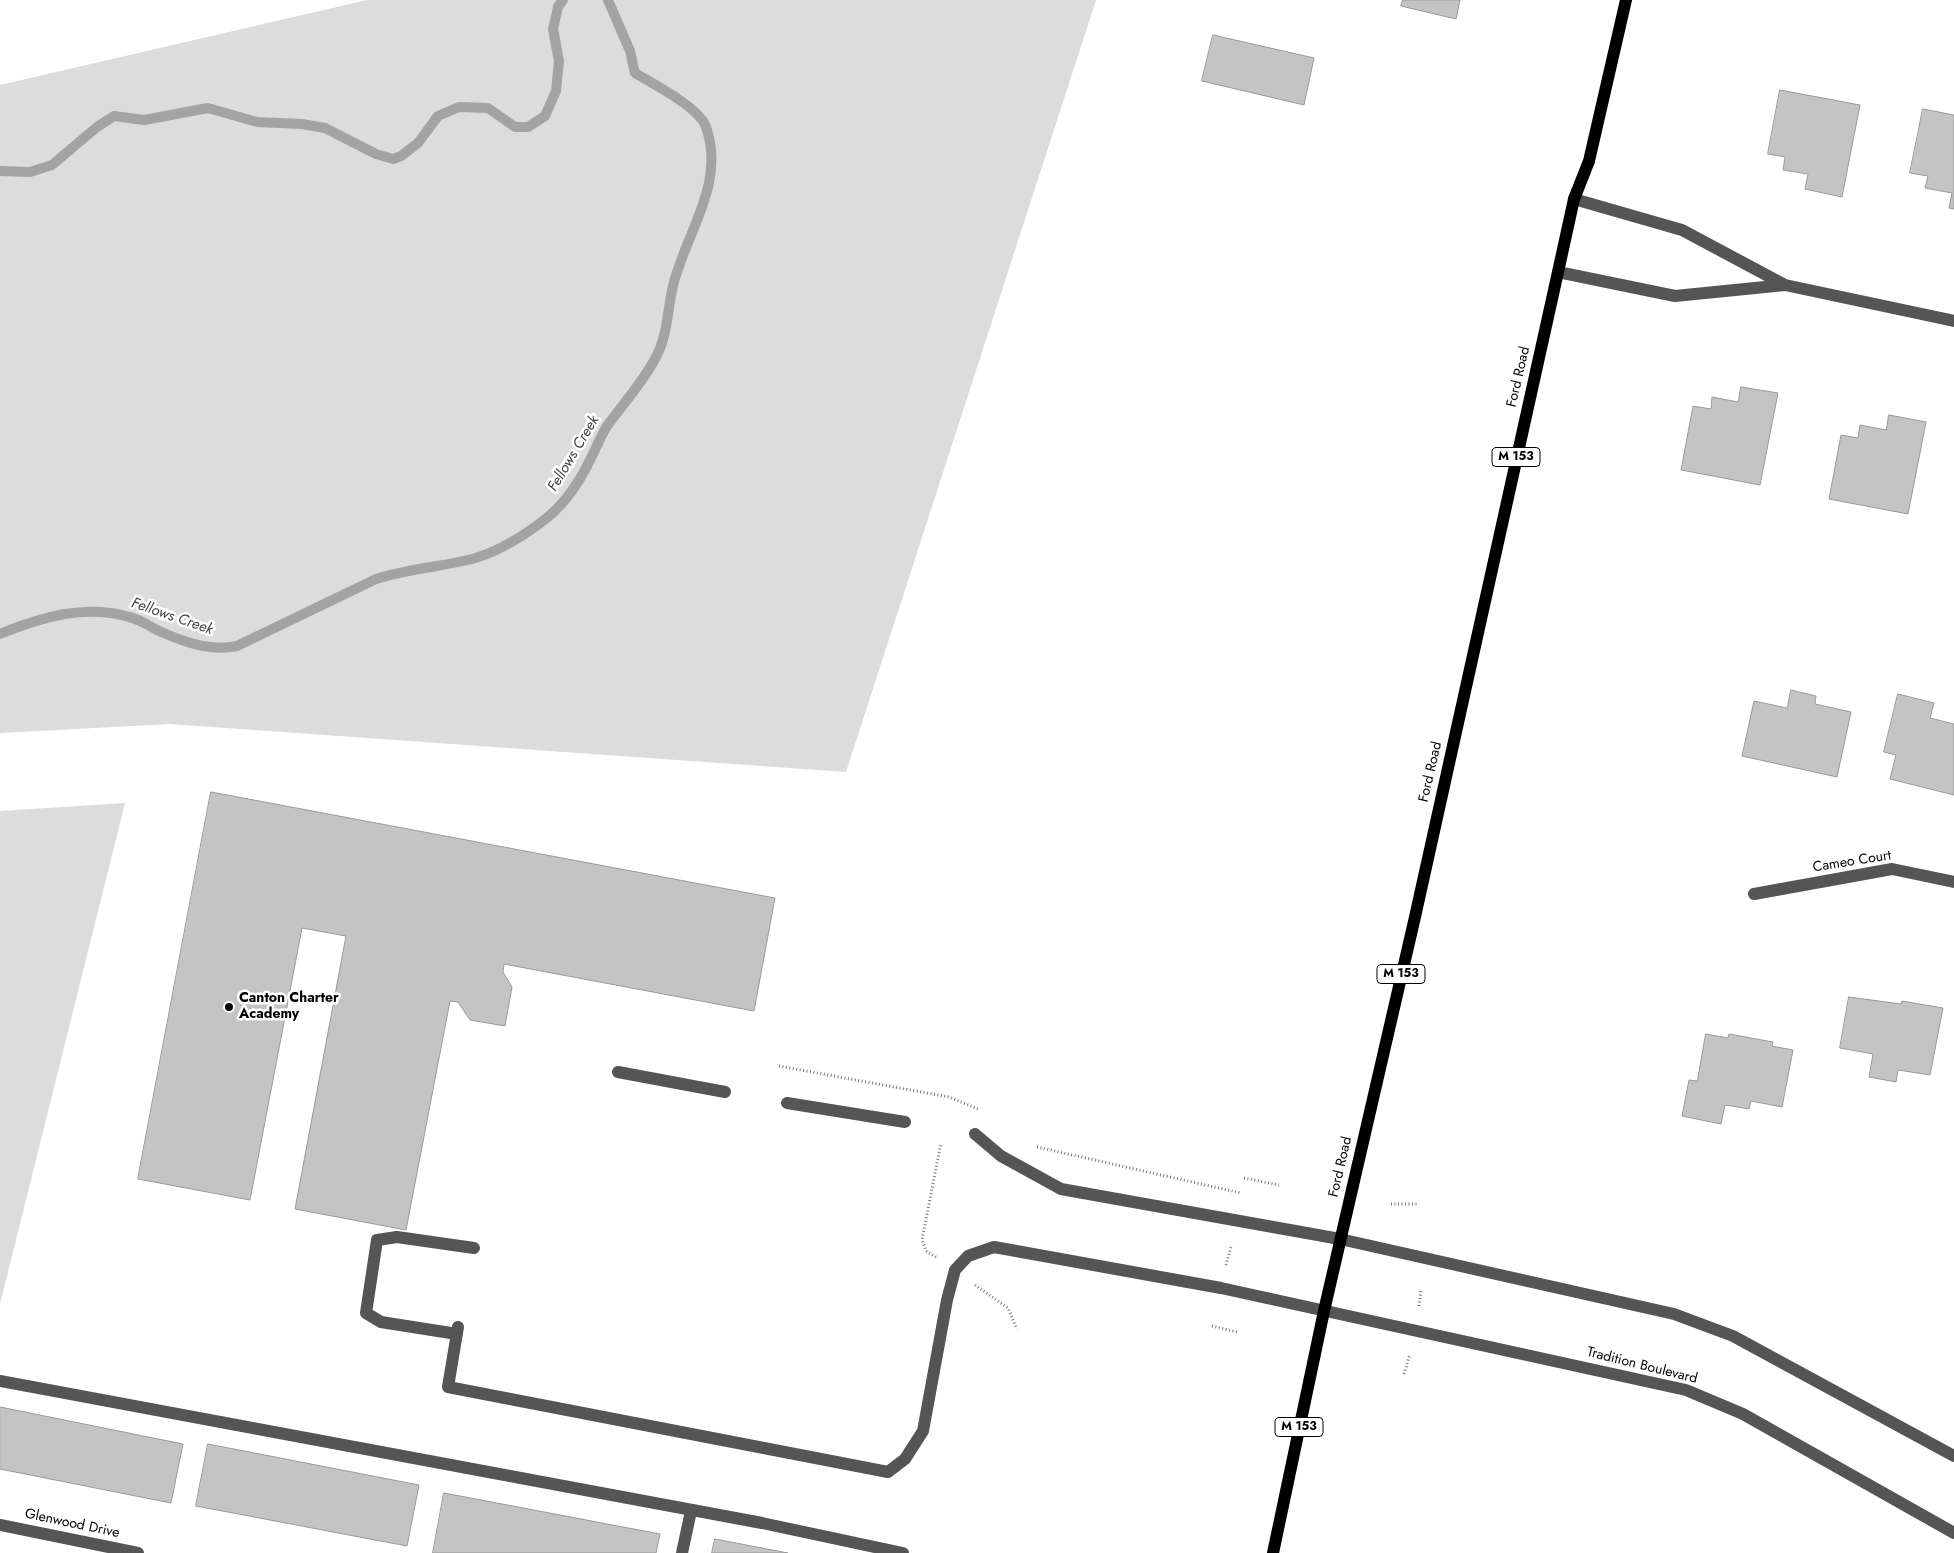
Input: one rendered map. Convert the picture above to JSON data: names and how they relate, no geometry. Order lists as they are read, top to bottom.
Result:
{
  "streets": {
    "main road": ["Ford Road", "M 153"],
    "street": ["Cameo Court", "Tradition Boulevard", "Glenwood Drive"]
  },
  "crossings": [
    ["Ford Road", "Tradition Boulevard"]
  ],
  "water": ["Fellows Creek"],
  "places": ["Canton Charter Academy"]
}
